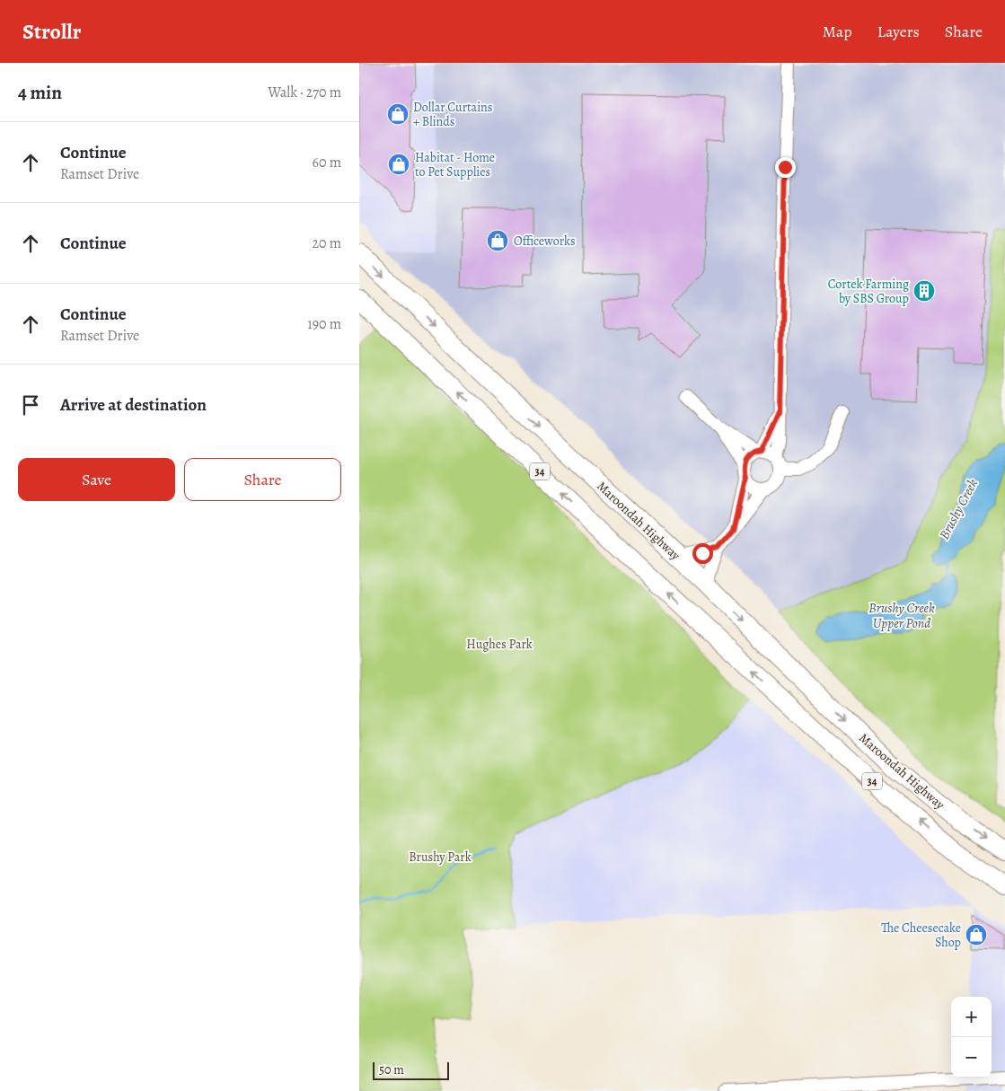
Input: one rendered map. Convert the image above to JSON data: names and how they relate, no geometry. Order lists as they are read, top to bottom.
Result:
{
  "streets": {
    "highway": ["34", "Maroondah Highway"]
  },
  "water": ["Brushy Creek", "Brushy Creek Upper Pond"],
  "parks": ["Hughes Park", "Brushy Park"],
  "places": {
    "shop": [
      "Dollar Curtains + Blinds",
      "Habitat - Home to Pet Supplies",
      "Officeworks",
      "The Cheesecake Shop"
    ],
    "building": ["Cortek Farming by SBS Group"]
  },
  "scale_bar": "50 m",
  "page": {
    "header": "Strollr",
    "nav": ["Map", "Layers", "Share"],
    "heading": ["4 min", "Walk · 270 m"],
    "list": [
      ["Continue", "Ramset Drive", "60 m"],
      ["Continue", "20 m"],
      ["Continue", "Ramset Drive", "190 m"],
      "Arrive at destination"
    ],
    "buttons": ["Save", "Share"],
    "map_buttons": ["+", "−"],
    "scale": "50 m"
  }
}
